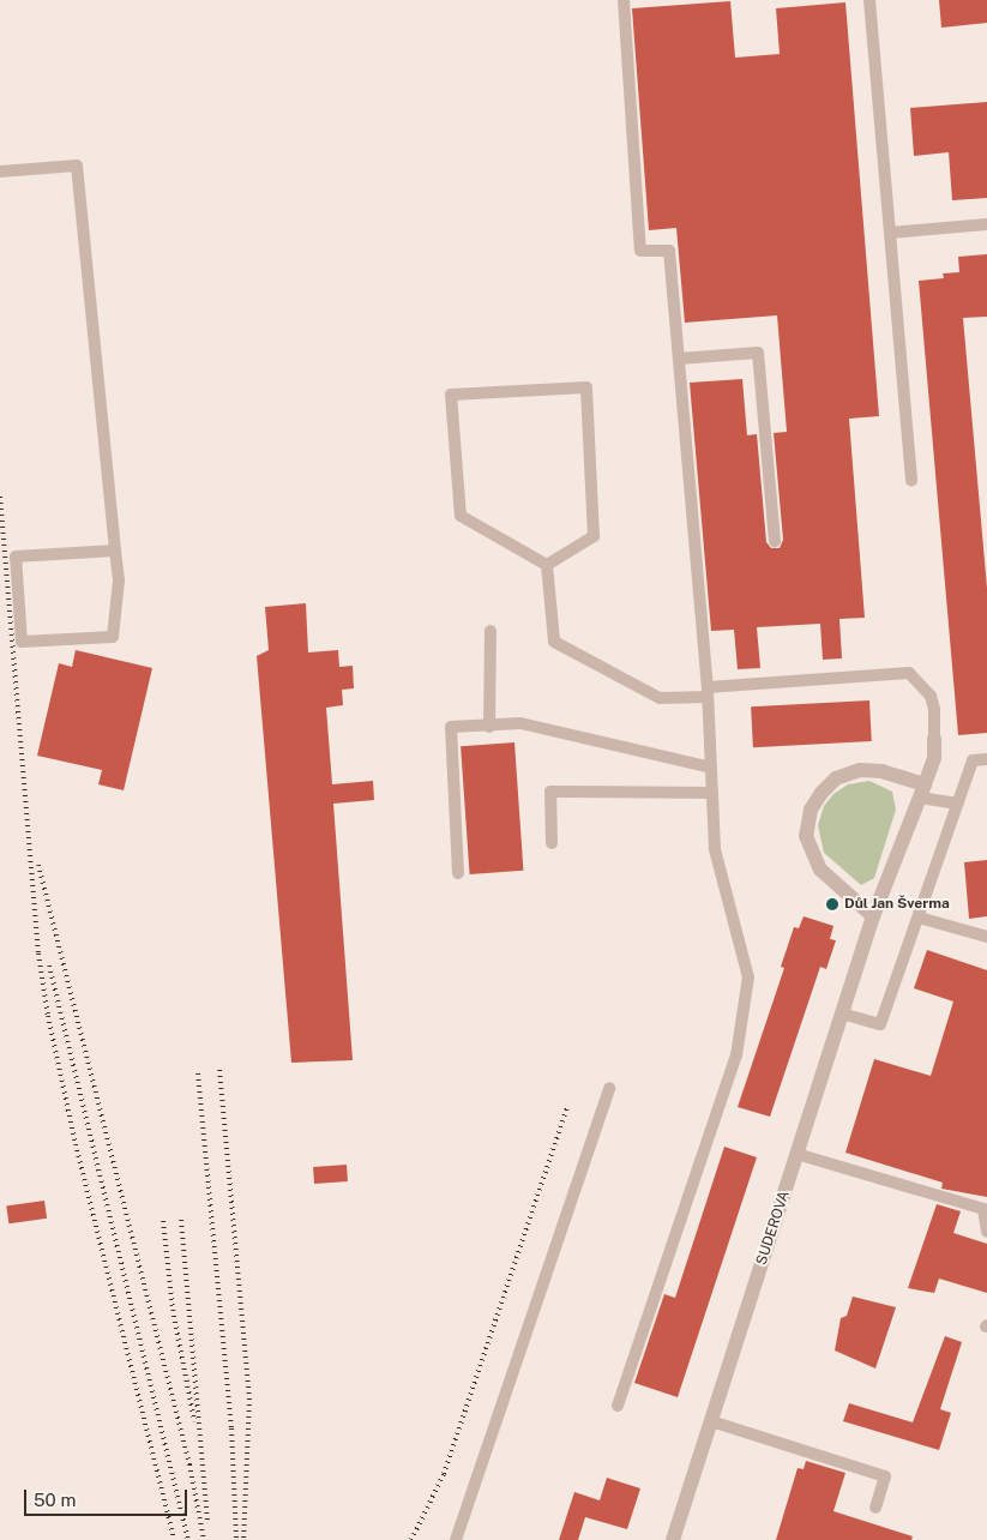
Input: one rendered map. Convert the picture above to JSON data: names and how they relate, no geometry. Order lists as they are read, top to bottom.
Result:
{
  "streets": {
    "street": ["SUDEROVA"]
  },
  "places": ["Důl Jan Šverma"],
  "scale_bar": "50 m"
}
